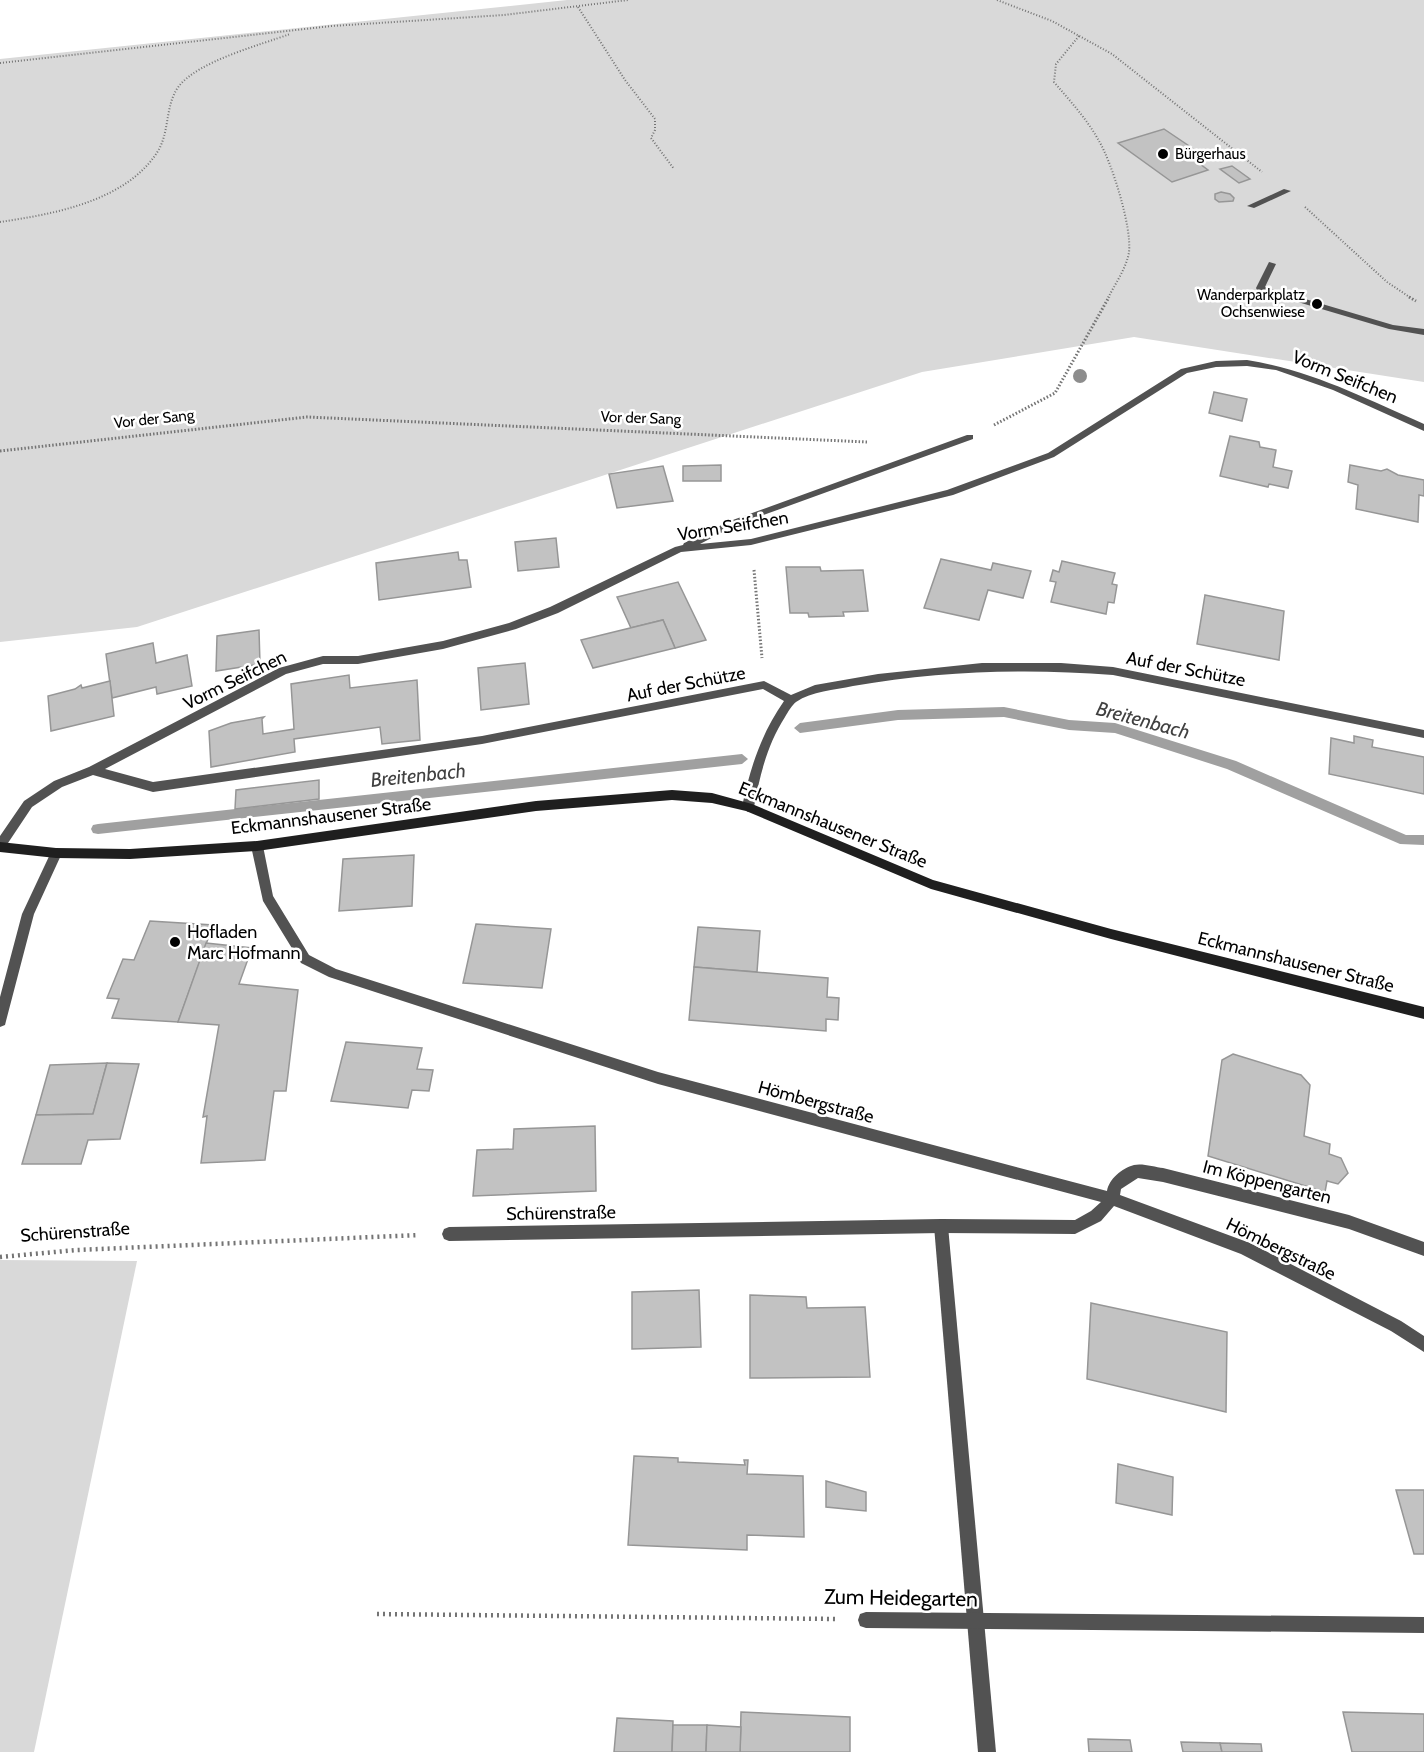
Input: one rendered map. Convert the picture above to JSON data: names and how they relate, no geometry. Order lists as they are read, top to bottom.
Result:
{
  "streets": {
    "main road": ["Eckmannshausener Straße"],
    "street": [
      "Vorm Seifchen",
      "Auf der Schütze",
      "Hömbergstraße",
      "Im Köppengarten",
      "Schürenstraße",
      "Zum Heidegarten"
    ],
    "path": ["Vor der Sang"]
  },
  "crossings": [
    ["Vorm Seifchen", "Auf der Schütze"],
    ["Vorm Seifchen", "Eckmannshausener Straße"],
    ["Eckmannshausener Straße", "Hömbergstraße"],
    ["Hömbergstraße", "Im Köppengarten"],
    ["Hömbergstraße", "Schürenstraße"],
    ["Im Köppengarten", "Schürenstraße"]
  ],
  "water": ["Breitenbach"],
  "places": ["Bürgerhaus", "Wanderparkplatz Ochsenwiese", "Hofladen Marc Hofmann"]
}
